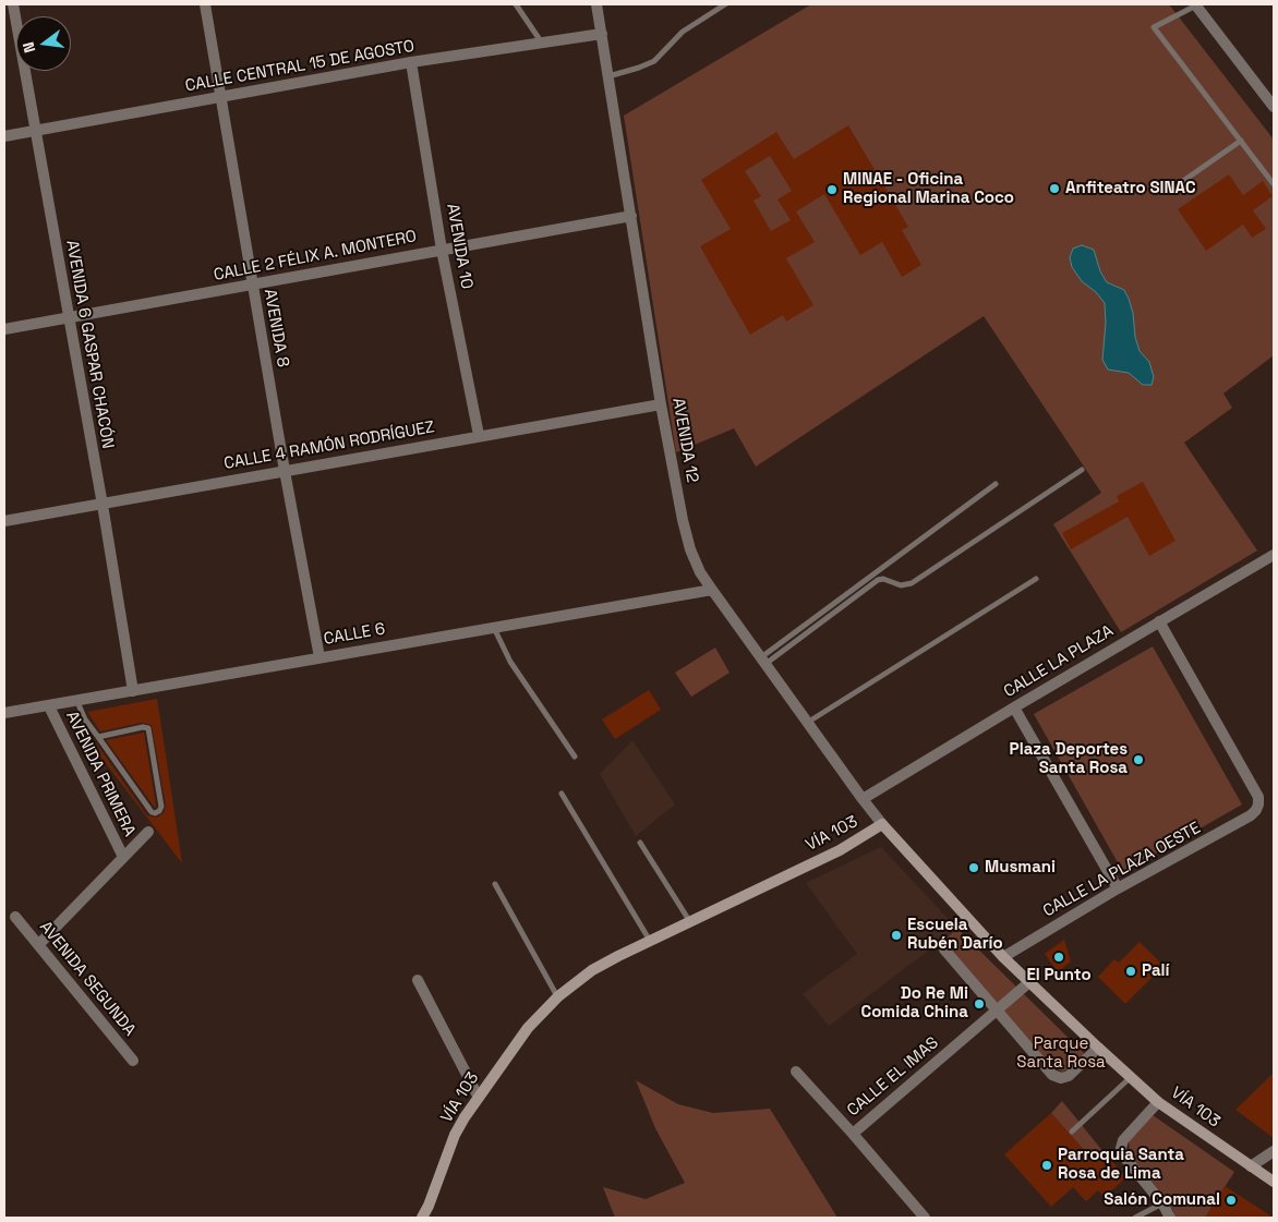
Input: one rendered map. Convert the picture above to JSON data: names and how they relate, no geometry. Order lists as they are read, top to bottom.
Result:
{
  "streets": {
    "main road": ["VÍA 103"],
    "street": [
      "CALLE CENTRAL 15 DE AGOSTO",
      "AVENIDA 10",
      "CALLE 2 FÉLIX A. MONTERO",
      "AVENIDA 8",
      "AVENIDA 6 GASPAR CHACÓN",
      "AVENIDA 12",
      "CALLE 4 RAMÓN RODRÍGUEZ",
      "CALLE 6",
      "CALLE LA PLAZA",
      "AVENIDA PRIMERA",
      "CALLE LA PLAZA OESTE",
      "AVENIDA SEGUNDA",
      "CALLE EL IMAS"
    ]
  },
  "crossings": [
    ["CALLE CENTRAL 15 DE AGOSTO", "AVENIDA 10"],
    ["CALLE CENTRAL 15 DE AGOSTO", "AVENIDA 8"],
    ["CALLE CENTRAL 15 DE AGOSTO", "AVENIDA 6 GASPAR CHACÓN"],
    ["CALLE CENTRAL 15 DE AGOSTO", "AVENIDA 12"],
    ["AVENIDA 10", "CALLE 2 FÉLIX A. MONTERO"],
    ["AVENIDA 10", "CALLE 4 RAMÓN RODRÍGUEZ"],
    ["CALLE 2 FÉLIX A. MONTERO", "AVENIDA 8"],
    ["CALLE 2 FÉLIX A. MONTERO", "AVENIDA 6 GASPAR CHACÓN"],
    ["CALLE 2 FÉLIX A. MONTERO", "AVENIDA 12"],
    ["AVENIDA 8", "CALLE 4 RAMÓN RODRÍGUEZ"],
    ["AVENIDA 8", "CALLE 6"],
    ["AVENIDA 6 GASPAR CHACÓN", "CALLE 4 RAMÓN RODRÍGUEZ"],
    ["AVENIDA 6 GASPAR CHACÓN", "CALLE 6"],
    ["AVENIDA 12", "CALLE 4 RAMÓN RODRÍGUEZ"],
    ["AVENIDA 12", "CALLE 6"],
    ["AVENIDA 12", "CALLE LA PLAZA"],
    ["AVENIDA 12", "VÍA 103"],
    ["CALLE 6", "AVENIDA PRIMERA"],
    ["CALLE LA PLAZA", "CALLE LA PLAZA OESTE"],
    ["VÍA 103", "CALLE LA PLAZA OESTE"],
    ["VÍA 103", "CALLE EL IMAS"]
  ],
  "parks": ["Parque Santa Rosa"],
  "places": [
    "Anfiteatro SINAC",
    "MINAE - Oficina Regional Marina Coco",
    "Plaza Deportes Santa Rosa",
    "Musmani",
    "Escuela Rubén Darío",
    "El Punto",
    "Palí",
    "Do Re Mi Comida China",
    "Parroquia Santa Rosa de Lima",
    "Salón Comunal"
  ],
  "north": "left"
}
